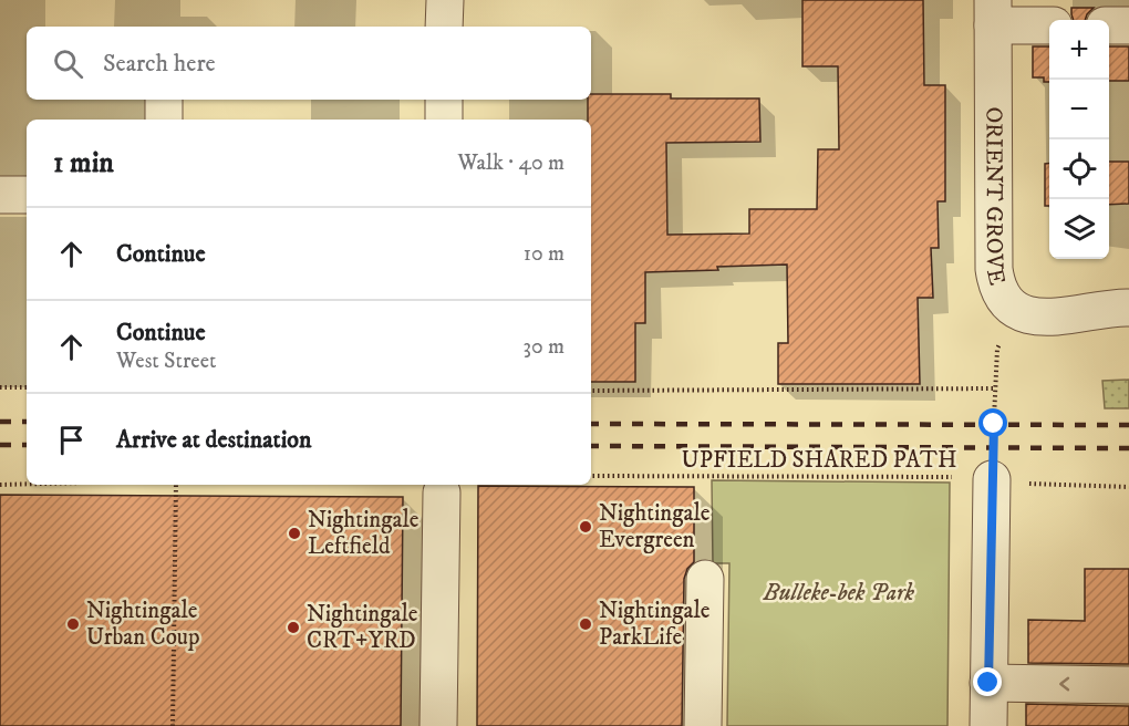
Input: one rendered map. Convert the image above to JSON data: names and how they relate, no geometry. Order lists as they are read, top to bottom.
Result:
{
  "streets": {
    "street": ["ORIENT GROVE"],
    "path": ["UPFIELD SHARED PATH"]
  },
  "parks": ["Bulleke-bek Park"],
  "places": [
    "Nightingale Evergreen",
    "Nightingale Leftfield",
    "Nightingale Urban Coup",
    "Nightingale ParkLife",
    "Nightingale CRT+YRD"
  ],
  "page": {
    "map_buttons": ["+", "−"],
    "search": "Search here",
    "heading": ["1 min", "Walk · 40 m"],
    "list": [
      ["Continue", "10 m"],
      ["Continue", "West Street", "30 m"],
      "Arrive at destination"
    ]
  }
}
